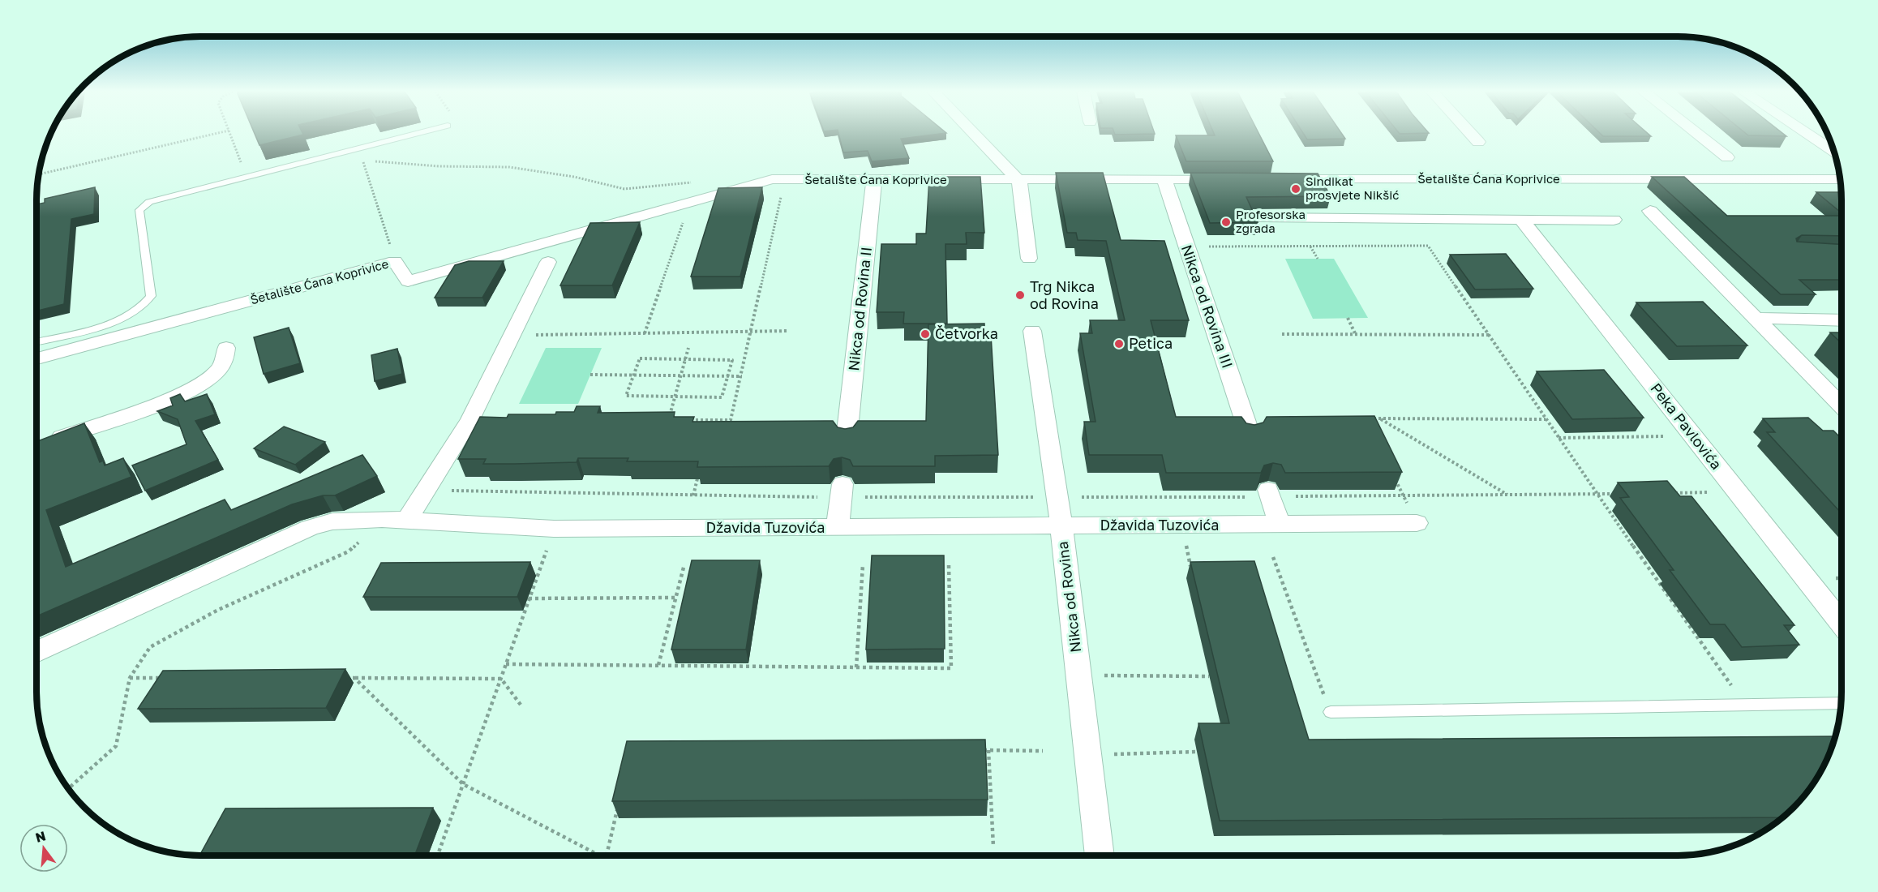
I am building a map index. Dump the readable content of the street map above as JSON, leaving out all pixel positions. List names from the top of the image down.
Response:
{
  "streets": {
    "street": [
      "Šetalište Ćana Koprivice",
      "Nikca od Rovina III",
      "Nikca od Rovina II",
      "Peka Pavlovića",
      "Džavida Tuzovića",
      "Nikca od Rovina"
    ]
  },
  "crossings": [
    ["Šetalište Ćana Koprivice", "Nikca od Rovina III"],
    ["Šetalište Ćana Koprivice", "Nikca od Rovina II"],
    ["Džavida Tuzovića", "Nikca od Rovina"]
  ],
  "places": [
    "Sindikat prosvjete Nikšić",
    "Profesorska zgrada",
    "Trg Nikca od Rovina",
    "Četvorka",
    "Petica"
  ],
  "north": "top"
}
